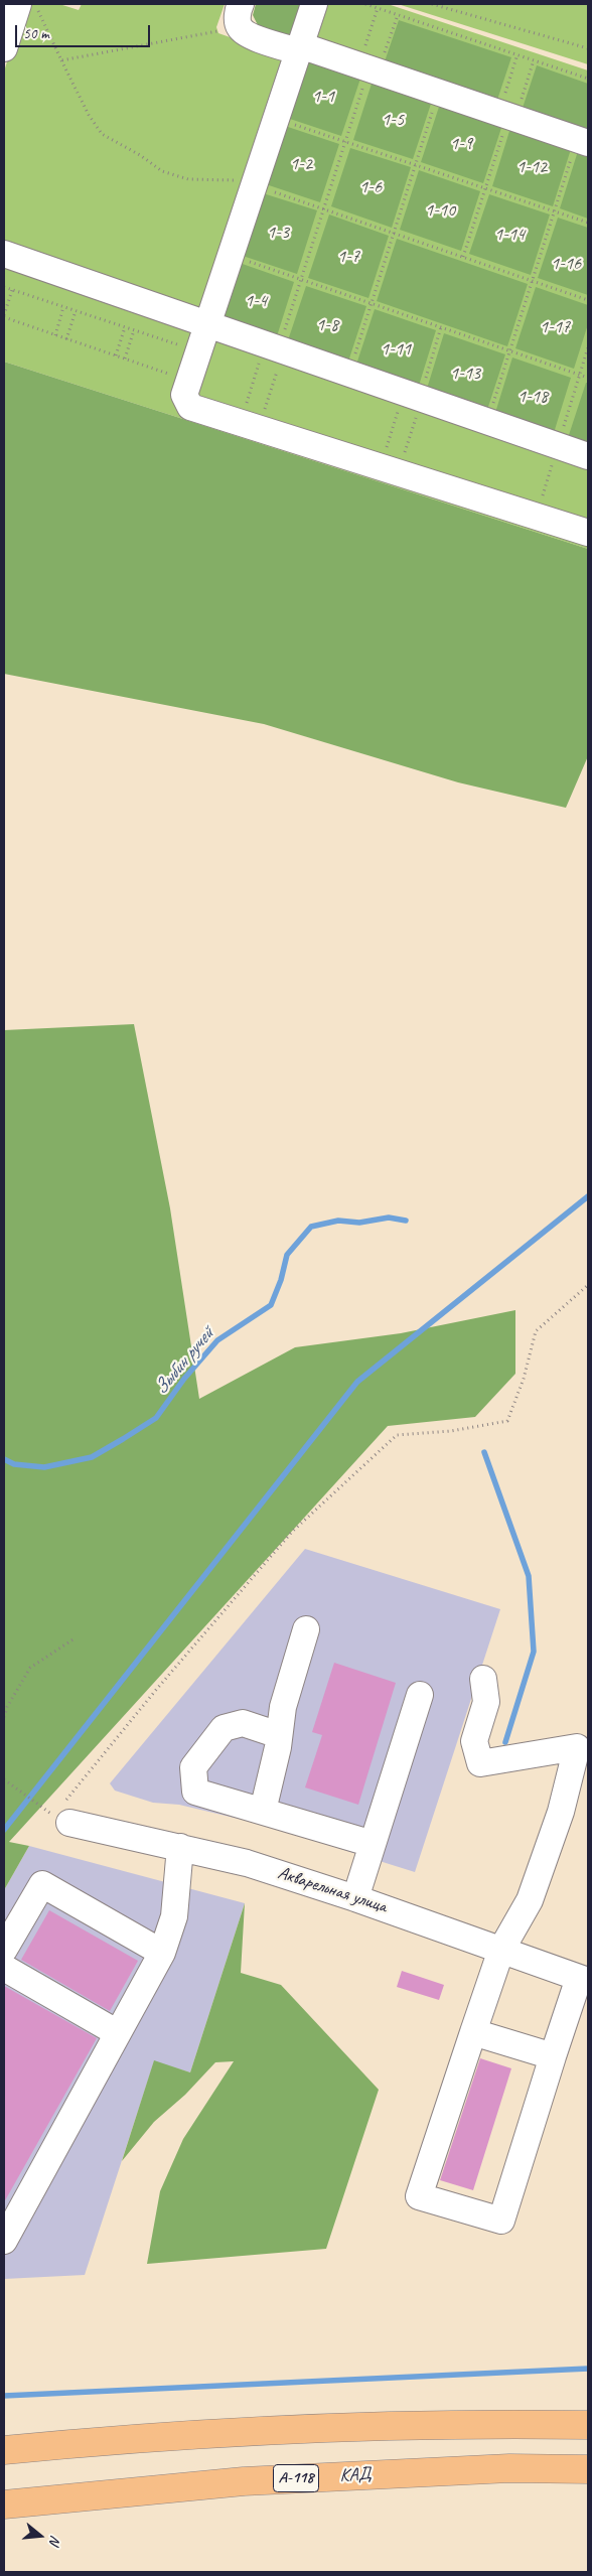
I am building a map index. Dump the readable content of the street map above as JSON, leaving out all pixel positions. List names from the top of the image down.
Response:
{
  "streets": {
    "highway": ["КАД", "А-118"],
    "street": ["Акварельная улица"]
  },
  "water": ["Зыбин ручей"],
  "parks": [
    "1-1",
    "1-5",
    "1-9",
    "1-2",
    "1-12",
    "1-6",
    "1-10",
    "1-3",
    "1-14",
    "1-7",
    "1-16",
    "1-4",
    "1-8",
    "1-17",
    "1-11",
    "1-13",
    "1-18"
  ],
  "scale_bar": "50 m",
  "north": "right"
}
